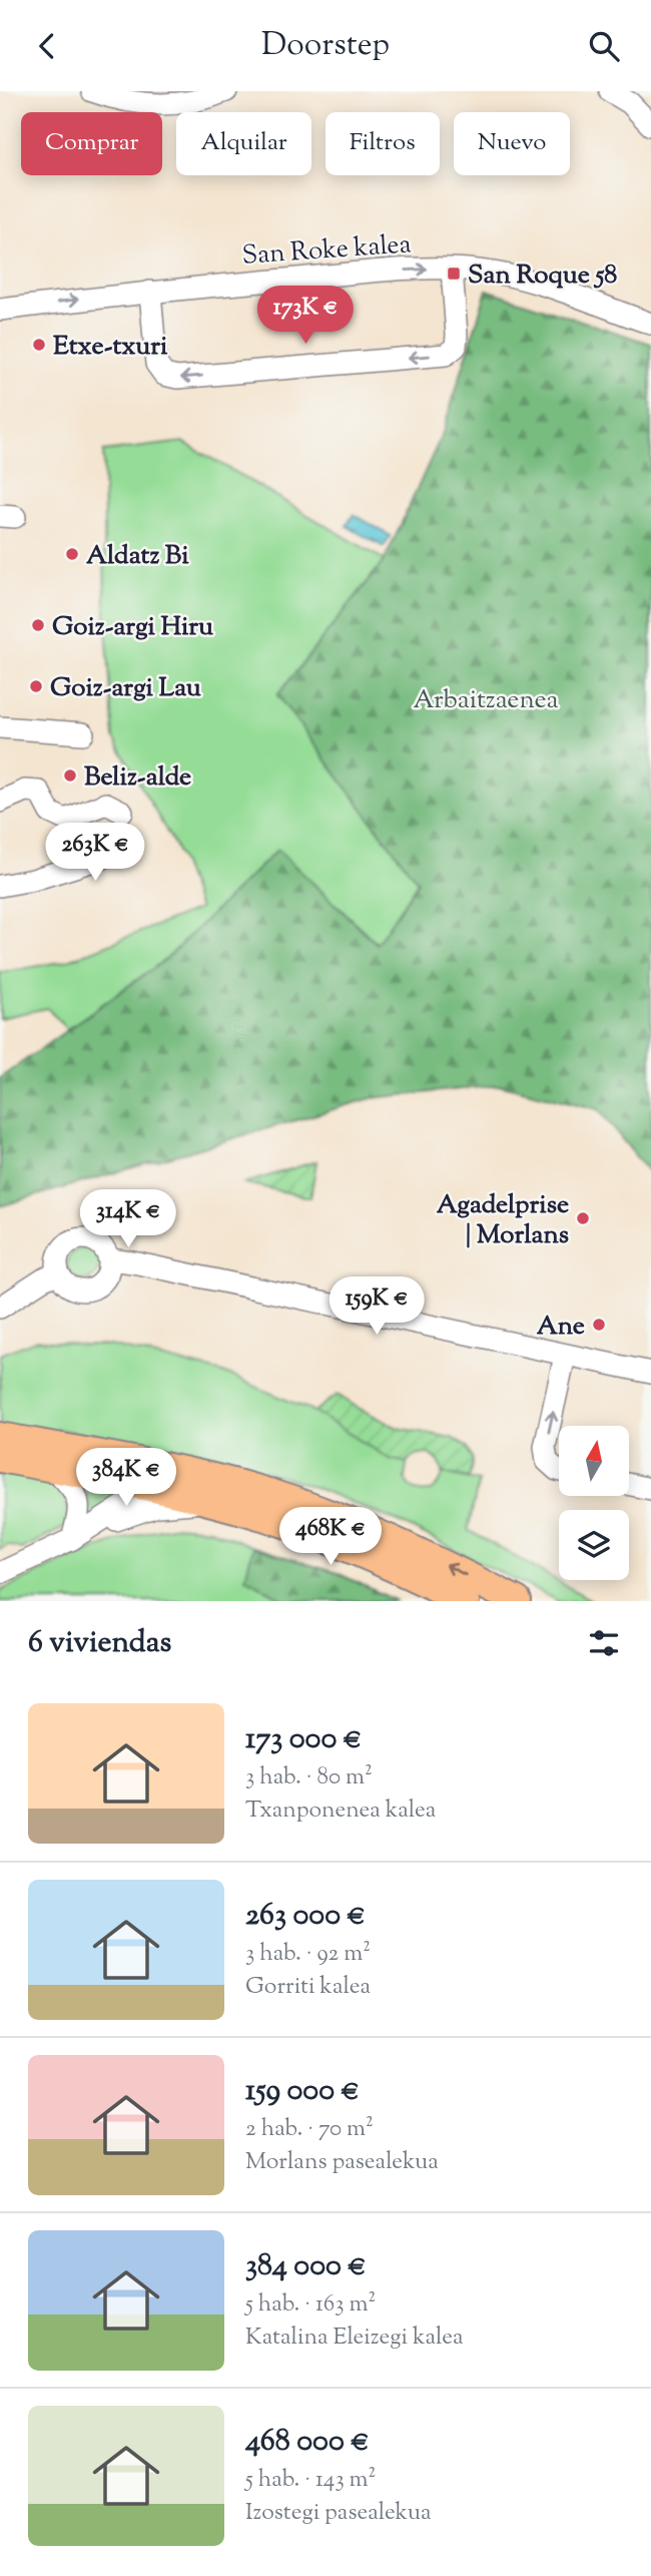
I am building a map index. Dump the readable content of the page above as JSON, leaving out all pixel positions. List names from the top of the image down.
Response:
{
  "streets": {
    "street": ["San Roke kalea"]
  },
  "one_way": ["San Roke kalea"],
  "parks": ["Arbaitzaenea"],
  "places": {
    "transit": ["San Roque 58"],
    "other": [
      "Etxe-txuri",
      "Aldatz Bi",
      "Goiz-argi Hiru",
      "Goiz-argi Lau",
      "Beliz-alde",
      "Agadelprise | Morlans",
      "Ane"
    ]
  },
  "north": "top",
  "page": {
    "header": "Doorstep",
    "chip": [
      "Comprar",
      "Alquilar",
      "Filtros",
      "Nuevo"
    ],
    "price": [
      "173K €",
      "263K €",
      "314K €",
      "159K €",
      "384K €",
      "468K €"
    ],
    "heading": "6 viviendas",
    "list": [
      {
        "name": "173 000 €",
        "note": "3 hab. · 80 m² · Txanponenea kalea"
      },
      {
        "name": "263 000 €",
        "note": "3 hab. · 92 m² · Gorriti kalea"
      },
      {
        "name": "159 000 €",
        "note": "2 hab. · 70 m² · Morlans pasealekua"
      },
      {
        "name": "384 000 €",
        "note": "5 hab. · 163 m² · Katalina Eleizegi kalea"
      },
      {
        "name": "468 000 €",
        "note": "5 hab. · 143 m² · Izostegi pasealekua"
      }
    ]
  }
}
